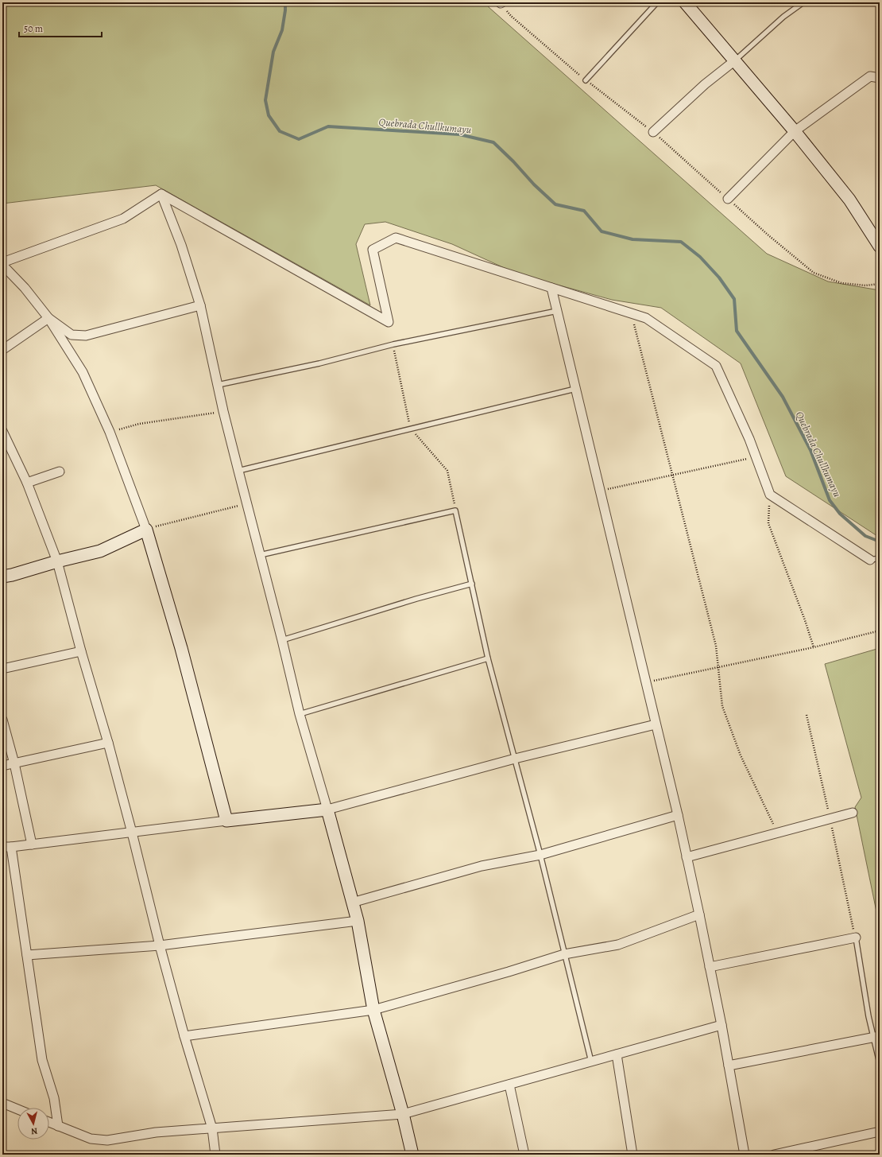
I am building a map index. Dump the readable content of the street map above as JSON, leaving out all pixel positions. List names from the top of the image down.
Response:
{
  "water": ["Quebrada Chullkumayu"],
  "scale_bar": "50 m",
  "north": "bottom"
}
